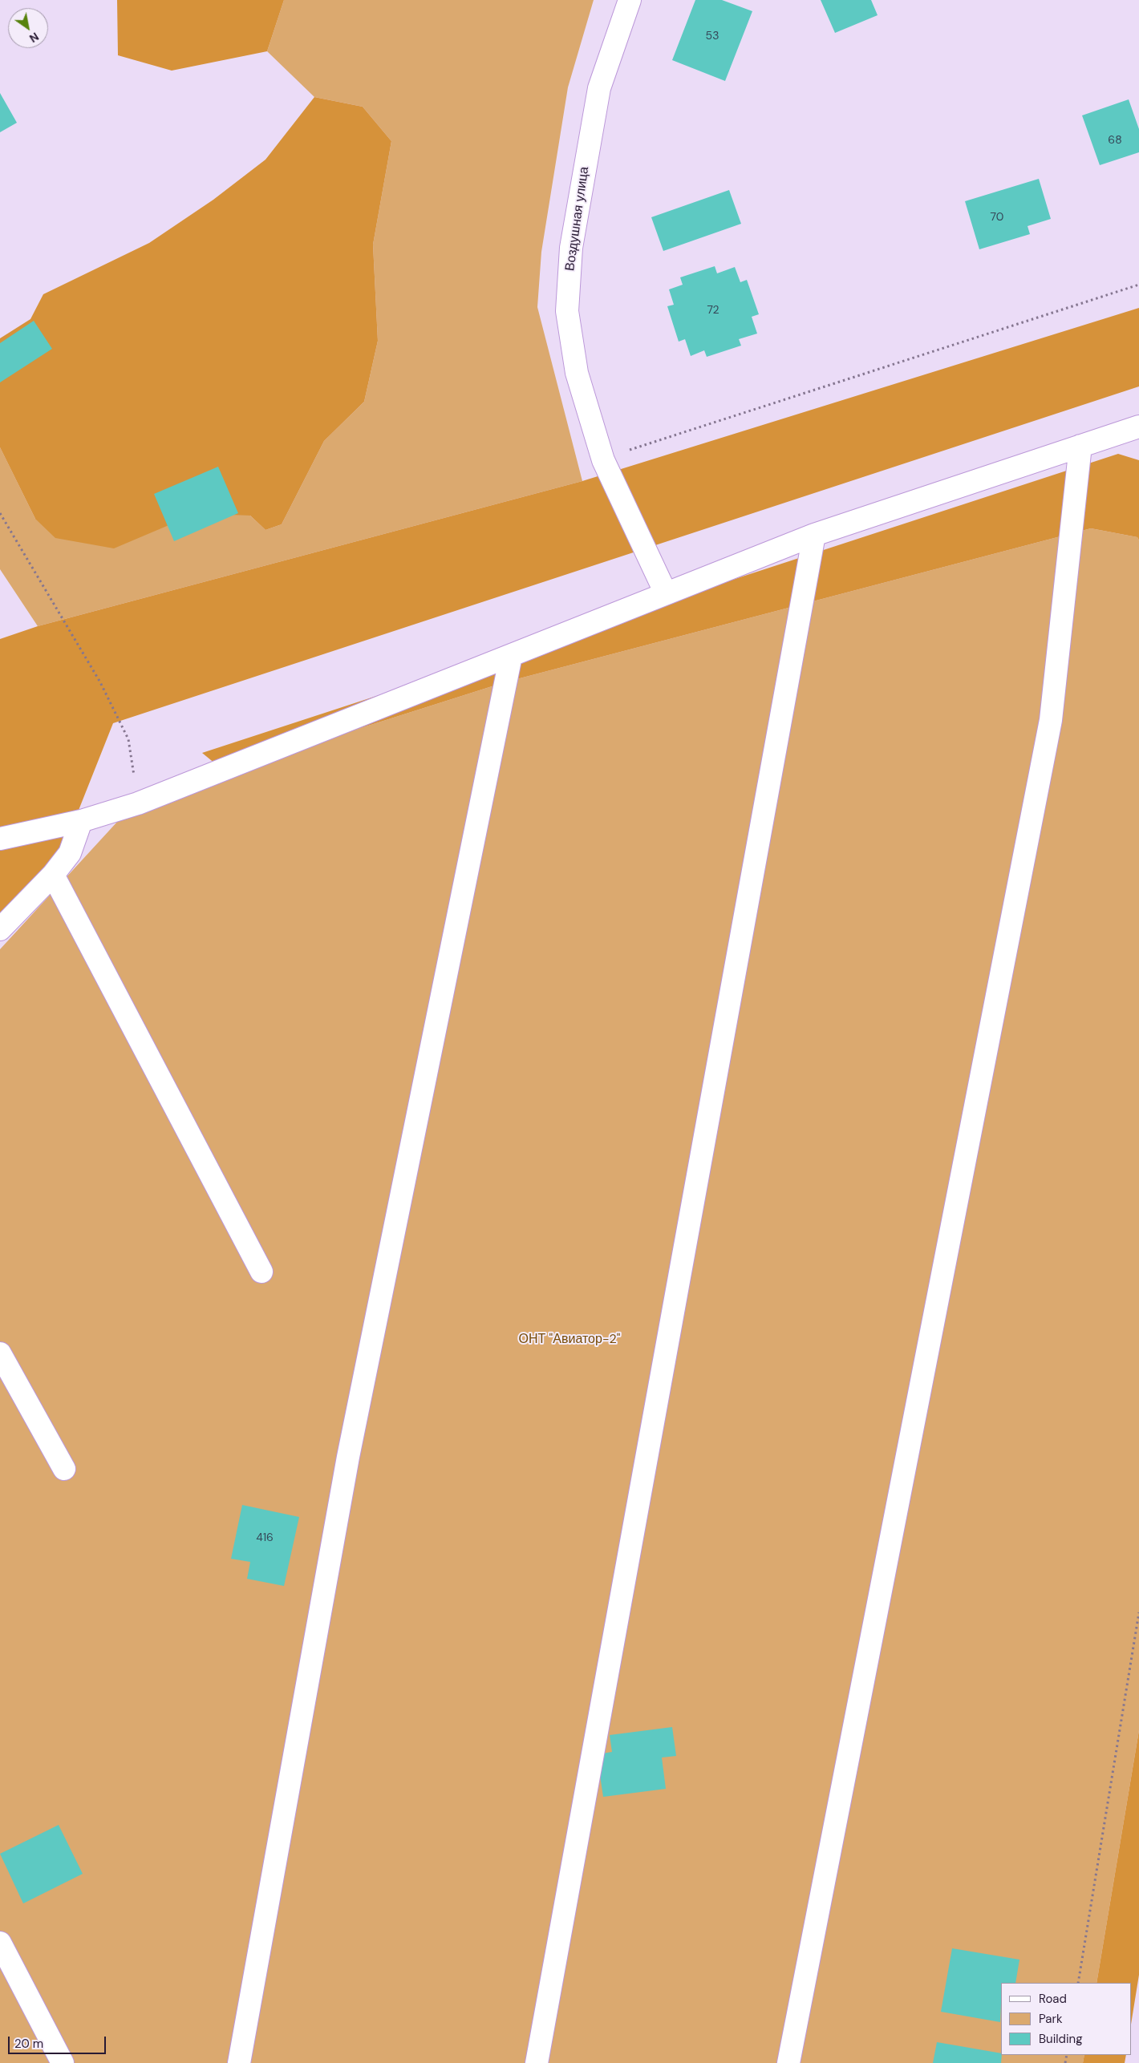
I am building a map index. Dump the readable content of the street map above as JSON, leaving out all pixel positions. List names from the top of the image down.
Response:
{
  "streets": {
    "street": ["Воздушная улица"]
  },
  "parks": ["ОНТ \"Авиатор-2\""],
  "house_numbers": [
    "53",
    "68",
    "70",
    "72",
    "416"
  ],
  "legend": ["Road", "Park", "Building"],
  "scale_bar": "20 m",
  "north": "bottom right"
}
